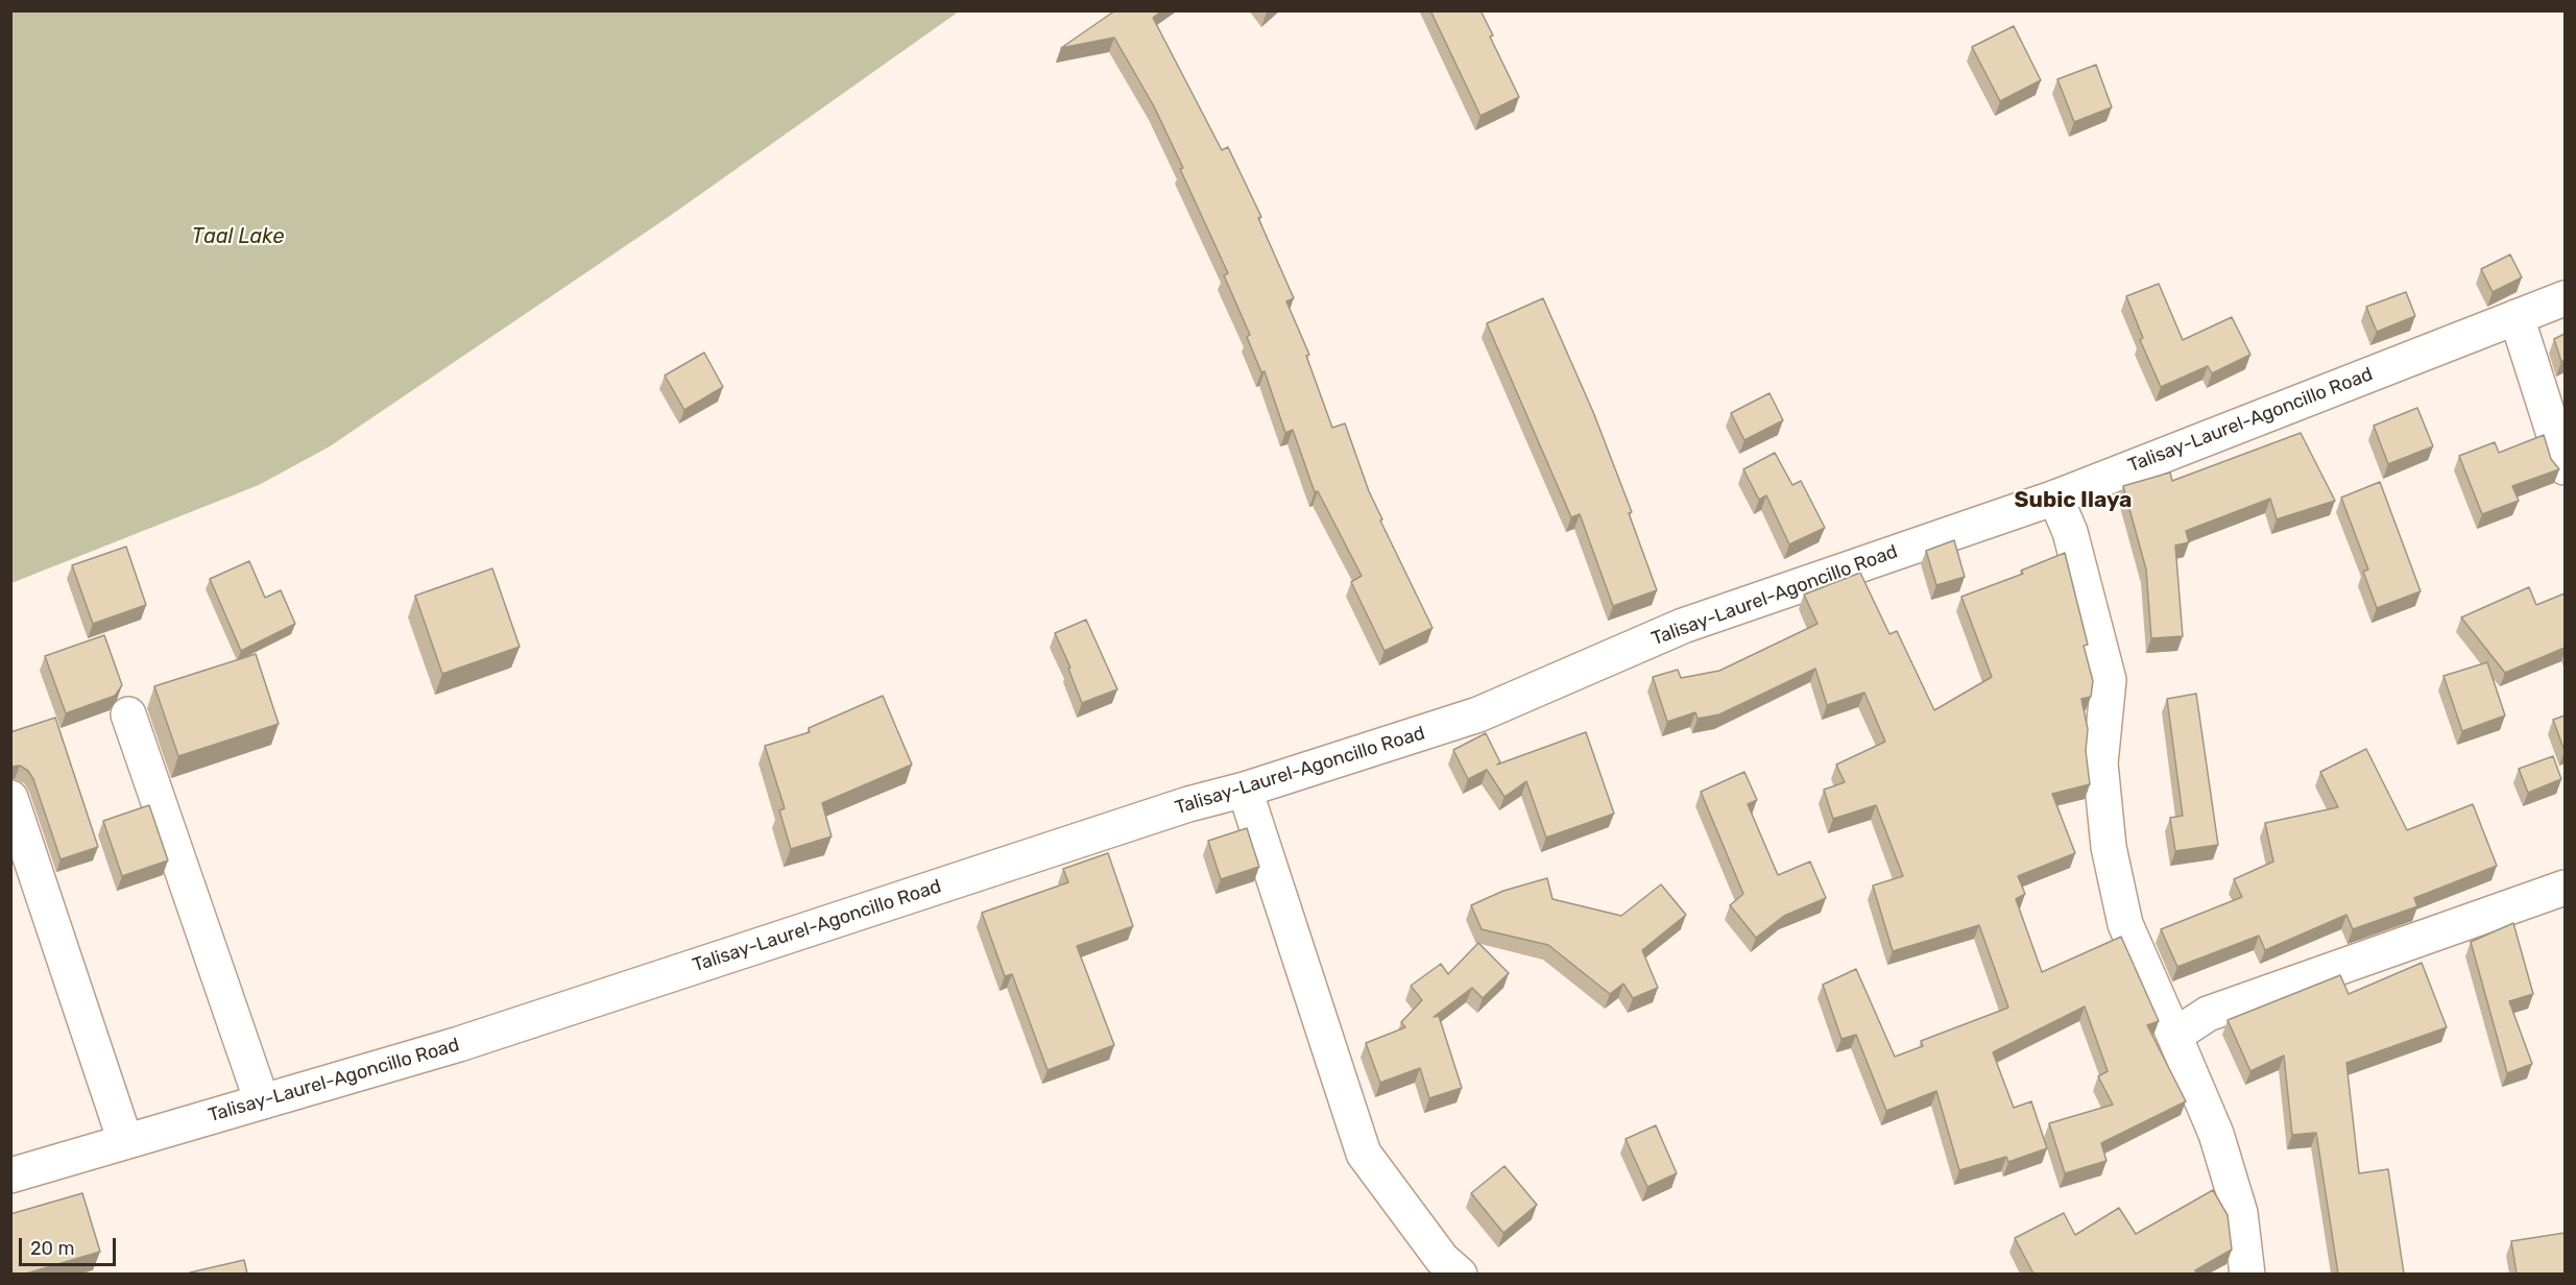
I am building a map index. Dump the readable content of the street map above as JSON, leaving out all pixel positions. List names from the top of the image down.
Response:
{
  "streets": {
    "street": ["Talisay-Laurel-Agoncillo Road"]
  },
  "districts": ["Subic Ilaya"],
  "water": ["Taal Lake"],
  "scale_bar": "20 m"
}
